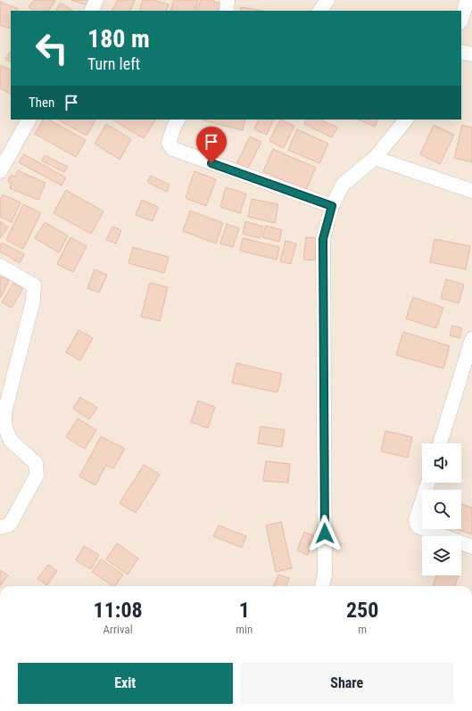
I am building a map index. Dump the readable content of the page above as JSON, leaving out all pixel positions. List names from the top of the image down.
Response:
{
  "page": {
    "turn": ["180 m", "Turn left"],
    "then": "Then",
    "eta": [
      "11:08",
      "Arrival",
      "1",
      "min",
      "250",
      "m"
    ],
    "buttons": ["Exit", "Share"]
  }
}
